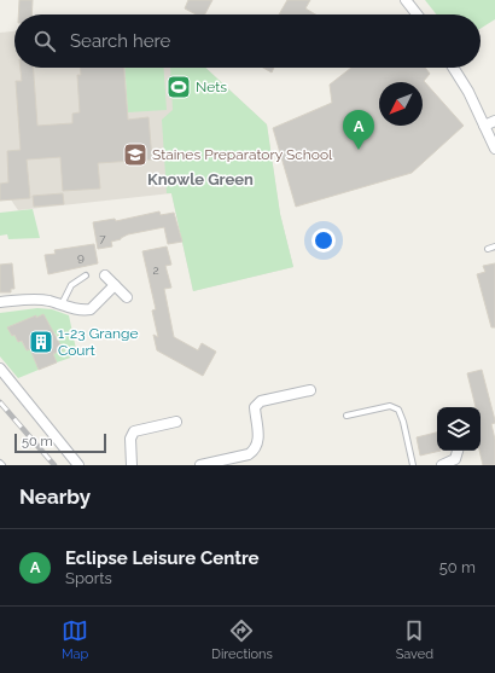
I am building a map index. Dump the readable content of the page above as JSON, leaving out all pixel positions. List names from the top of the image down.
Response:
{
  "districts": ["Knowle Green"],
  "places": {
    "sports": ["Nets"],
    "school or university": ["Staines Preparatory School"],
    "building": ["1-23 Grange Court"]
  },
  "house_numbers": ["7", "9", "2"],
  "scale_bar": "50 m",
  "north": "bottom left",
  "page": {
    "search": "Search here",
    "pins": "A",
    "scale": "50 m",
    "heading": "Nearby",
    "list": [
      {
        "mark": "A",
        "name": "Eclipse Leisure Centre",
        "note": "Sports",
        "value": "50 m"
      }
    ],
    "nav": ["Map", "Directions", "Saved"]
  }
}
